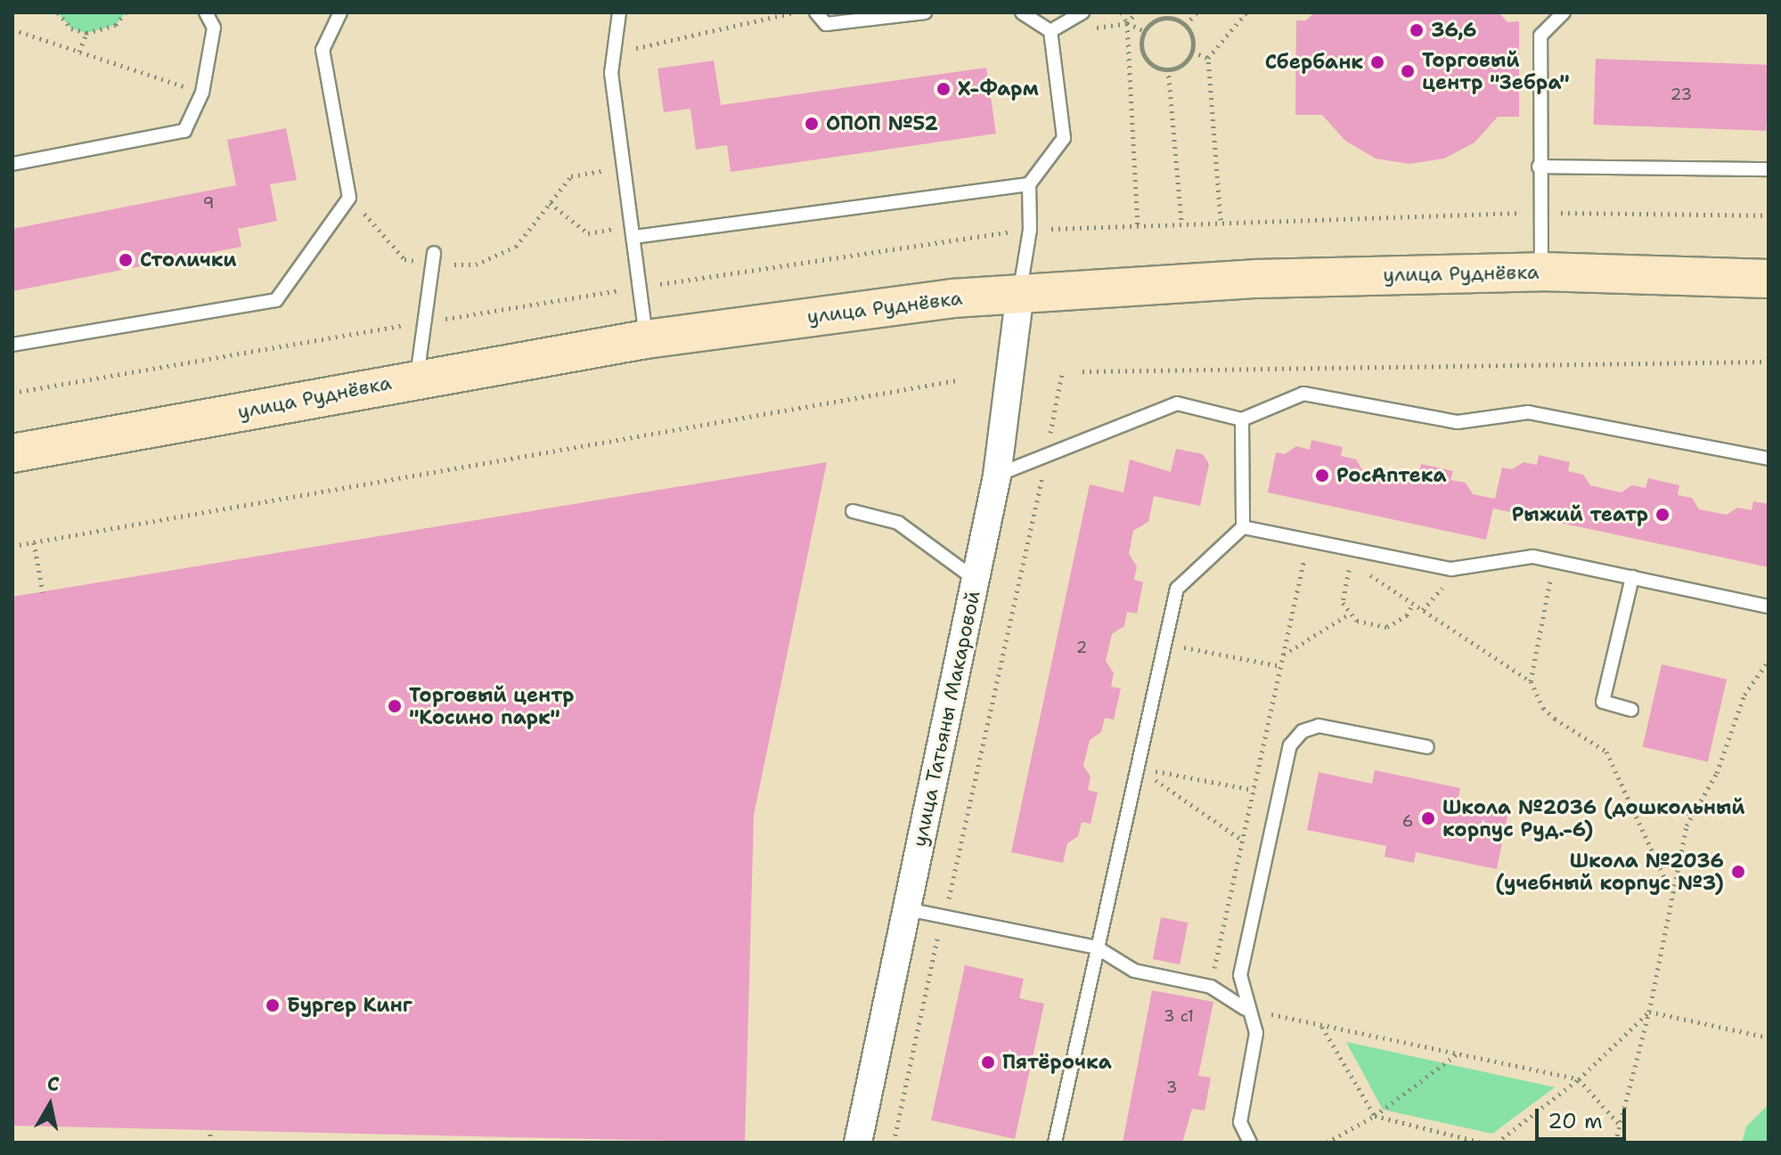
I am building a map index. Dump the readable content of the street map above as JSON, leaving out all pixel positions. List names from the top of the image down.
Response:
{
  "streets": {
    "street": ["улица Руднёвка", "улица Татьяны Макаровой"]
  },
  "crossings": [
    ["улица Руднёвка", "улица Татьяны Макаровой"]
  ],
  "places": [
    "36,6",
    "Сбербанк",
    "Торговый центр \"Зебра\"",
    "X-Фарм",
    "ОПОП №52",
    "Столички",
    "РосАптека",
    "Рыжий театр",
    "Торговый центр \"Косино парк\"",
    "Школа №2036 (дошкольный корпус Руд.-6)",
    "Школа №2036 (учебный корпус №3)",
    "Бургер Кинг",
    "Пятёрочка"
  ],
  "house_numbers": [
    "23",
    "9",
    "2",
    "6",
    "3 c1",
    "3"
  ],
  "scale_bar": "20 m",
  "north": "top"
}
